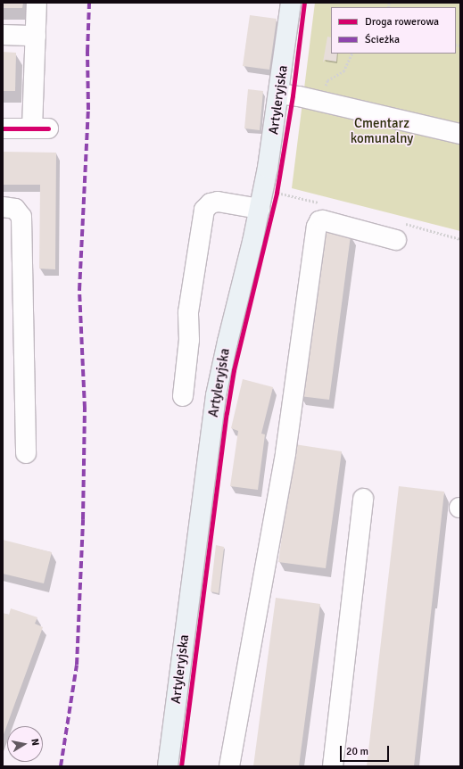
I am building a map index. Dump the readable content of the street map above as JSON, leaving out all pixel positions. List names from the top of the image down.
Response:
{
  "streets": {
    "main road": ["Artyleryjska"]
  },
  "parks": ["Cmentarz komunalny"],
  "legend": ["Droga rowerowa", "Ścieżka"],
  "scale_bar": "20 m",
  "north": "right"
}
